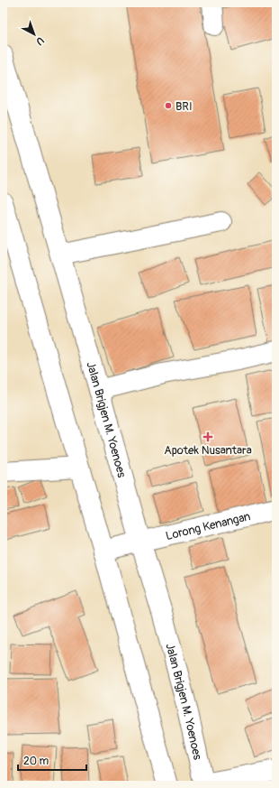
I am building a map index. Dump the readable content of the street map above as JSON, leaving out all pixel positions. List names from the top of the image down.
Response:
{
  "streets": {
    "main road": ["Jalan Brigjen M. Yoenoes", "Lorong Kenangan"]
  },
  "crossings": [
    ["Jalan Brigjen M. Yoenoes", "Lorong Kenangan"]
  ],
  "places": {
    "other": ["BRI"],
    "health": ["Apotek Nusantara"]
  },
  "scale_bar": "20 m",
  "north": "bottom right"
}
